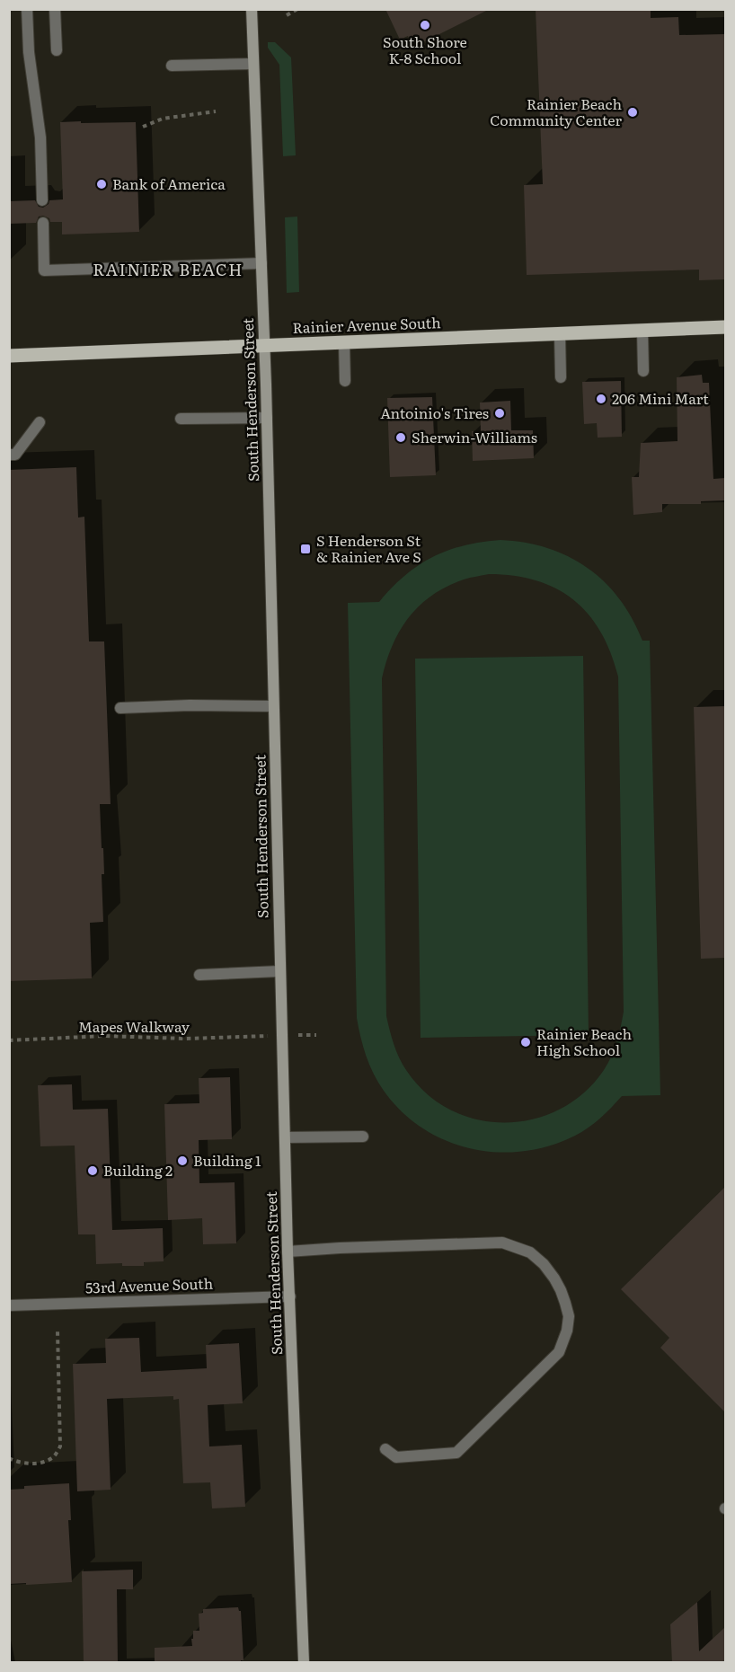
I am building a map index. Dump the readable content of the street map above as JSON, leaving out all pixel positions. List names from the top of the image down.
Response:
{
  "streets": {
    "main road": ["Rainier Avenue South"],
    "street": ["South Henderson Street", "53rd Avenue South"],
    "path": ["Mapes Walkway"]
  },
  "crossings": [
    ["Rainier Avenue South", "South Henderson Street"],
    ["South Henderson Street", "53rd Avenue South"]
  ],
  "districts": ["RAINIER BEACH"],
  "places": {
    "other": [
      "South Shore K-8 School",
      "Rainier Beach Community Center",
      "Bank of America",
      "206 Mini Mart",
      "Antoinio's Tires",
      "Sherwin-Williams",
      "Rainier Beach High School",
      "Building 1",
      "Building 2"
    ],
    "transit": ["S Henderson St & Rainier Ave S"]
  }
}
